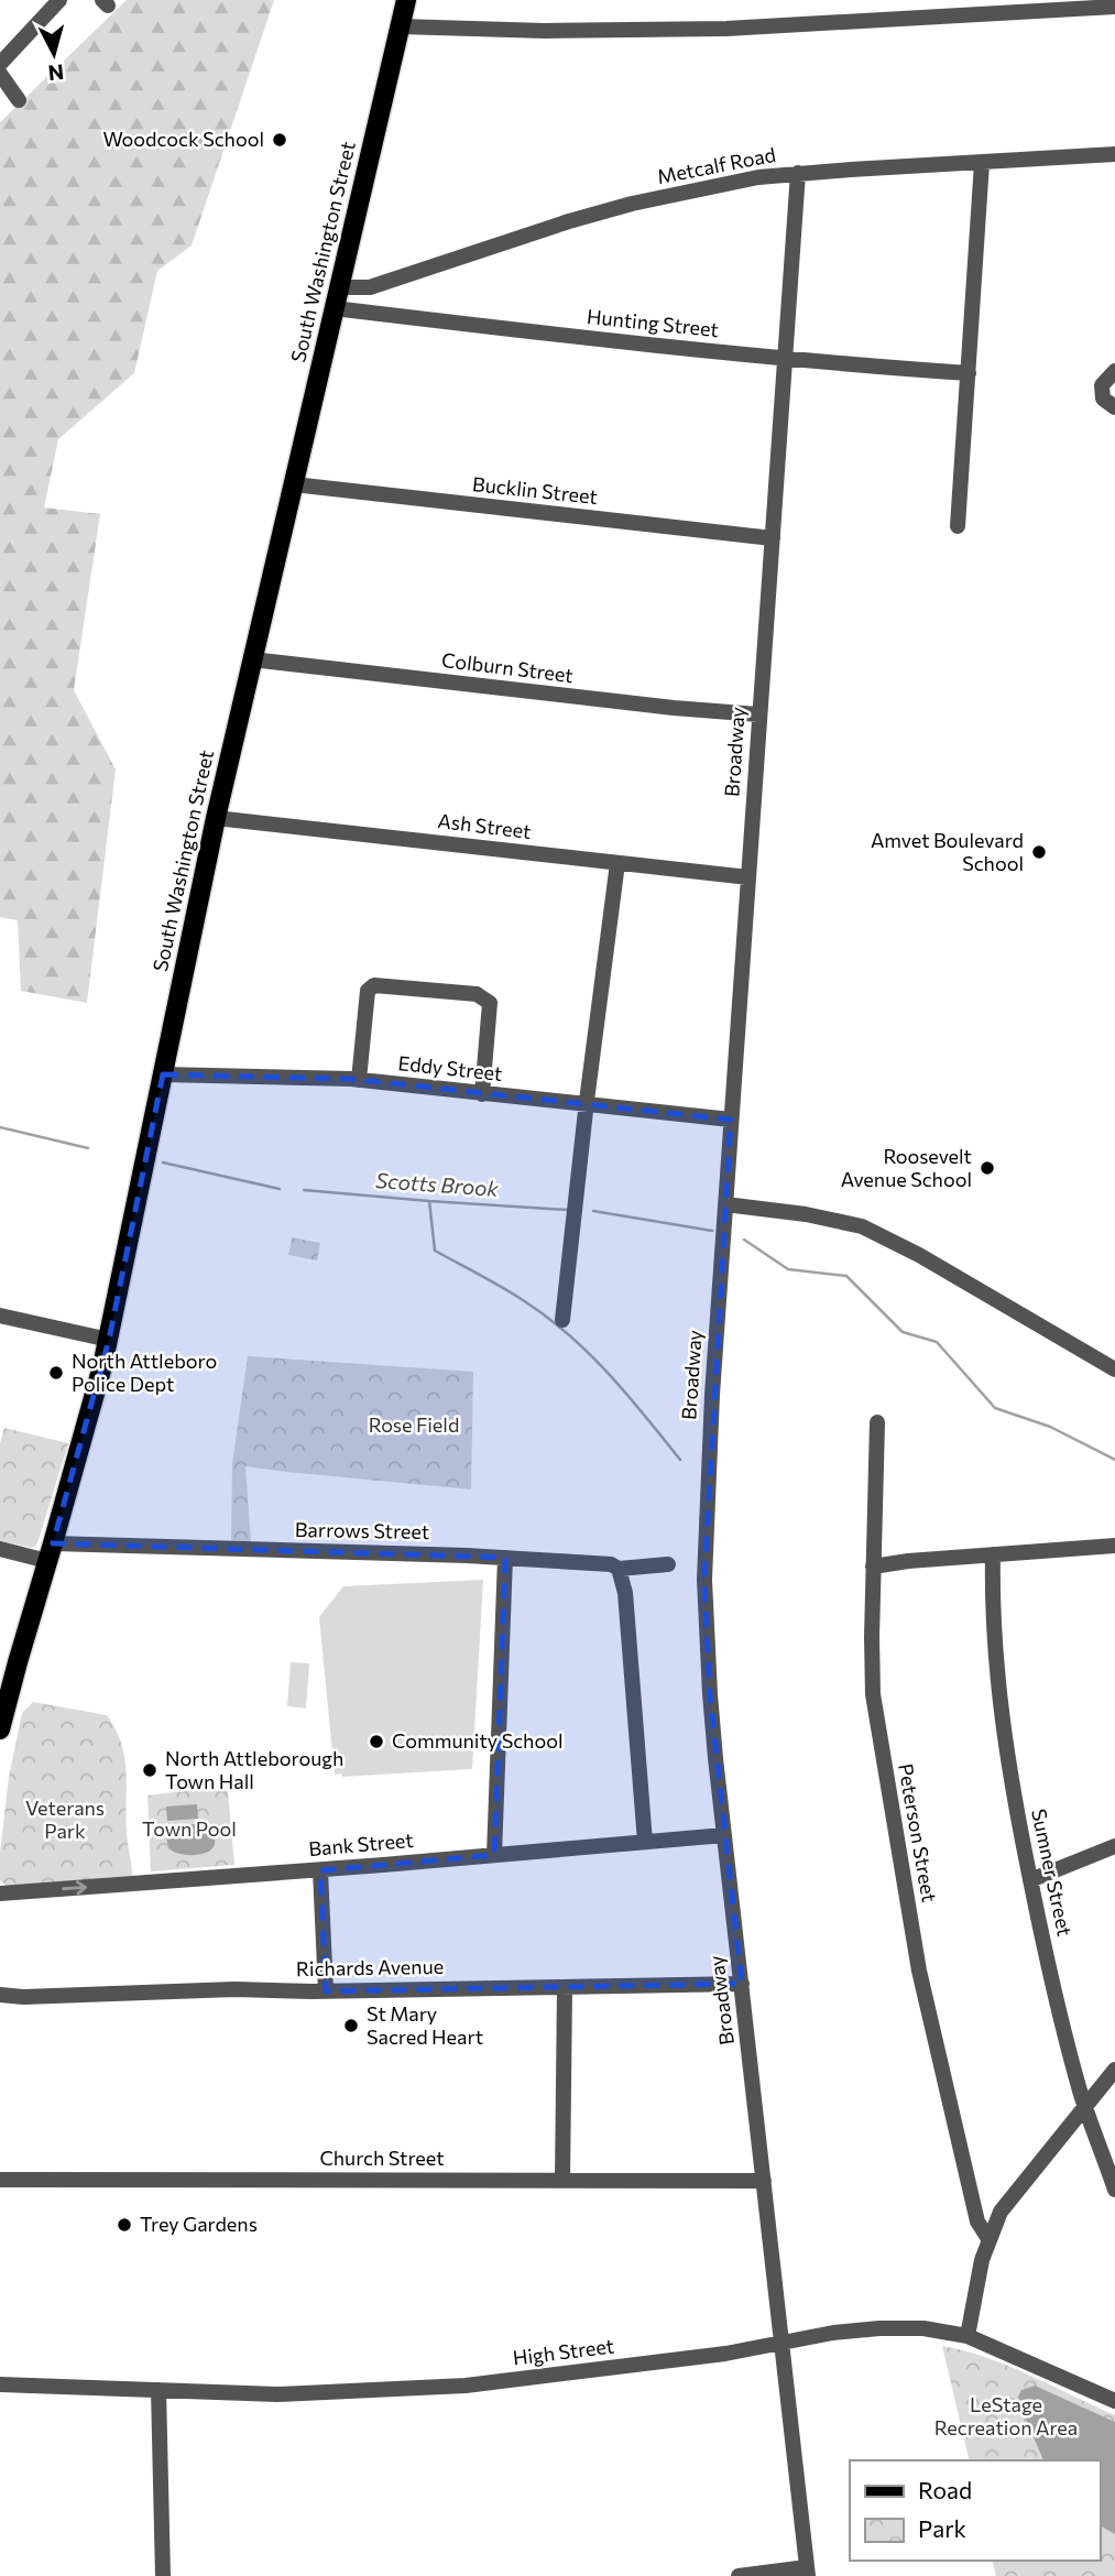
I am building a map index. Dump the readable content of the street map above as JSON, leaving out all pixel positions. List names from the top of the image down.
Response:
{
  "streets": {
    "main road": ["South Washington Street"],
    "street": [
      "Metcalf Road",
      "Hunting Street",
      "Bucklin Street",
      "Colburn Street",
      "Broadway",
      "Ash Street",
      "Eddy Street",
      "Barrows Street",
      "Peterson Street",
      "Bank Street",
      "Sumner Street",
      "Richards Avenue",
      "Church Street",
      "High Street"
    ]
  },
  "crossings": [
    ["Metcalf Road", "South Washington Street"],
    ["Metcalf Road", "Broadway"],
    ["South Washington Street", "Hunting Street"],
    ["South Washington Street", "Bucklin Street"],
    ["South Washington Street", "Colburn Street"],
    ["South Washington Street", "Ash Street"],
    ["South Washington Street", "Eddy Street"],
    ["South Washington Street", "Barrows Street"],
    ["Hunting Street", "Broadway"],
    ["Bucklin Street", "Broadway"],
    ["Colburn Street", "Broadway"],
    ["Broadway", "Ash Street"],
    ["Broadway", "Eddy Street"],
    ["Broadway", "Bank Street"],
    ["Broadway", "Richards Avenue"],
    ["Broadway", "Church Street"],
    ["Broadway", "High Street"]
  ],
  "one_way": ["Bank Street"],
  "water": ["Scotts Brook"],
  "parks": [
    "Rose Field",
    "Veterans Park",
    "Town Pool",
    "LeStage Recreation Area"
  ],
  "places": [
    "Woodcock School",
    "Amvet Boulevard School",
    "Roosevelt Avenue School",
    "North Attleboro Police Dept",
    "Community School",
    "North Attleborough Town Hall",
    "St Mary Sacred Heart",
    "Trey Gardens"
  ],
  "legend": ["Road", "Park"],
  "north": "bottom"
}
